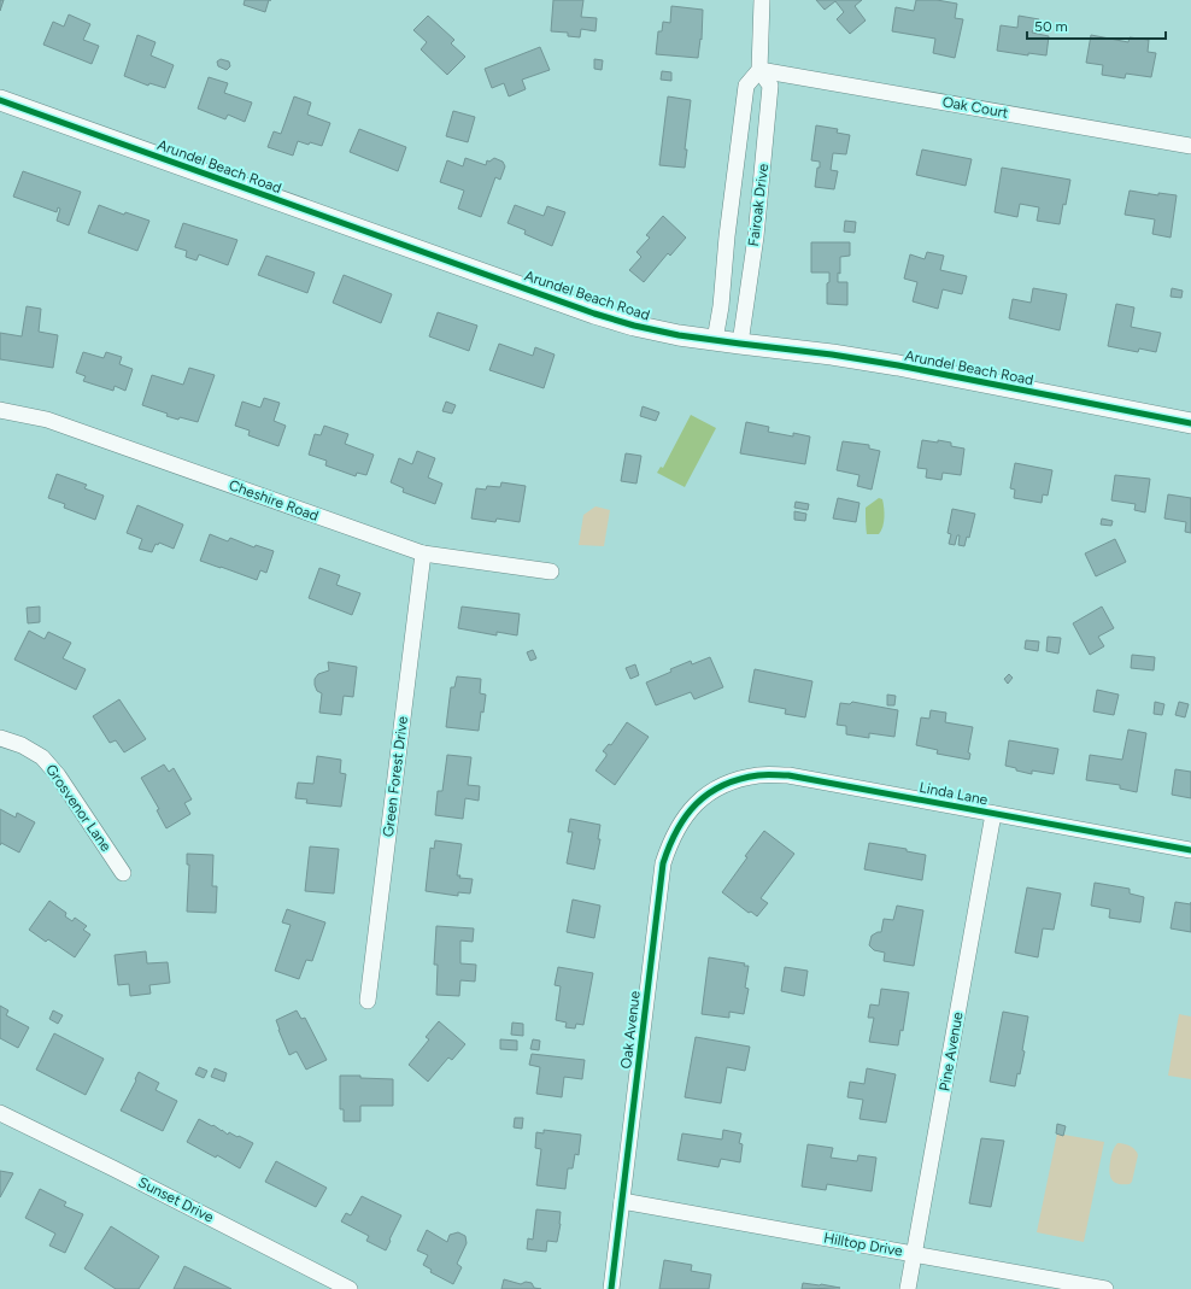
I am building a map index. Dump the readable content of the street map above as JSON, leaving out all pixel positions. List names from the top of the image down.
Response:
{
  "streets": {
    "street": [
      "Oak Court",
      "Arundel Beach Road",
      "Fairoak Drive",
      "Cheshire Road",
      "Green Forest Drive",
      "Linda Lane",
      "Grosvenor Lane",
      "Oak Avenue",
      "Pine Avenue",
      "Sunset Drive",
      "Hilltop Drive"
    ]
  },
  "crossings": [
    ["Oak Court", "Fairoak Drive"],
    ["Arundel Beach Road", "Fairoak Drive"],
    ["Cheshire Road", "Green Forest Drive"],
    ["Linda Lane", "Oak Avenue"],
    ["Linda Lane", "Pine Avenue"],
    ["Oak Avenue", "Hilltop Drive"],
    ["Pine Avenue", "Hilltop Drive"]
  ],
  "scale_bar": "50 m"
}
